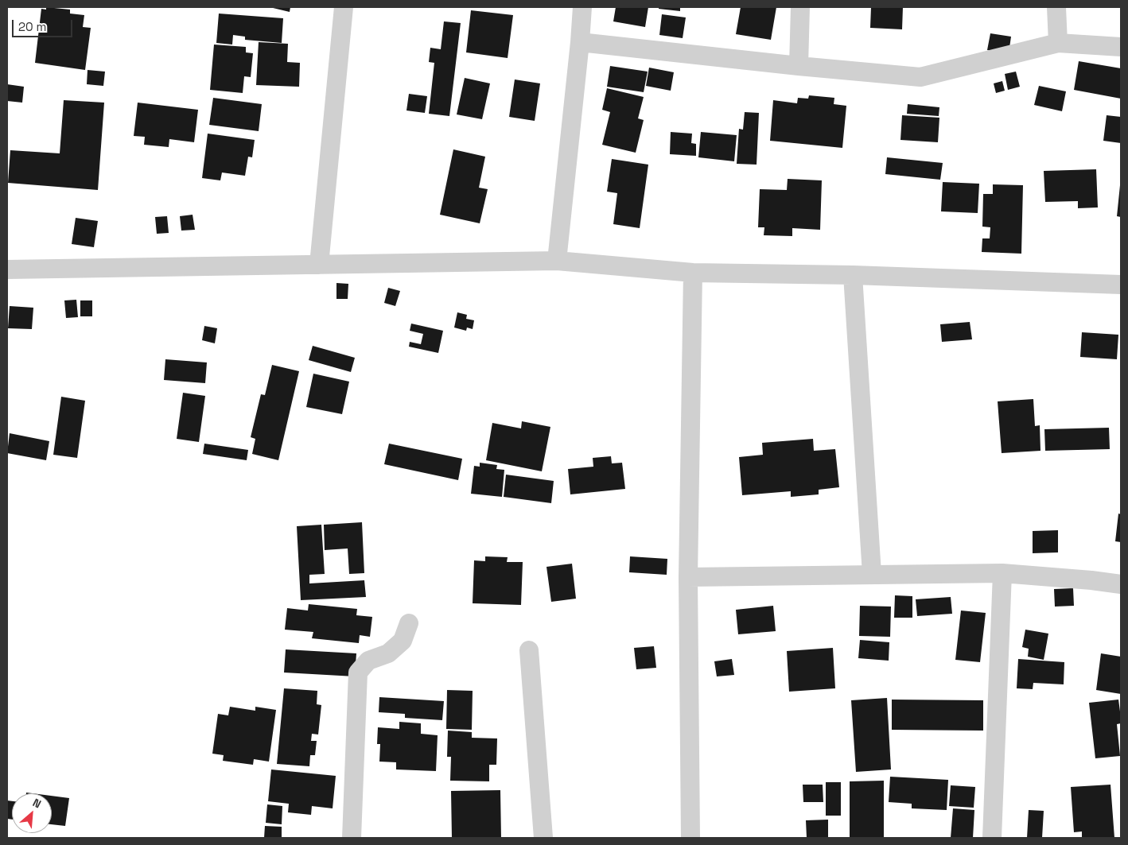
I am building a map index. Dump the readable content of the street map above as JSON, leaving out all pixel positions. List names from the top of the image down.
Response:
{
  "scale_bar": "20 m",
  "north": "top right"
}
